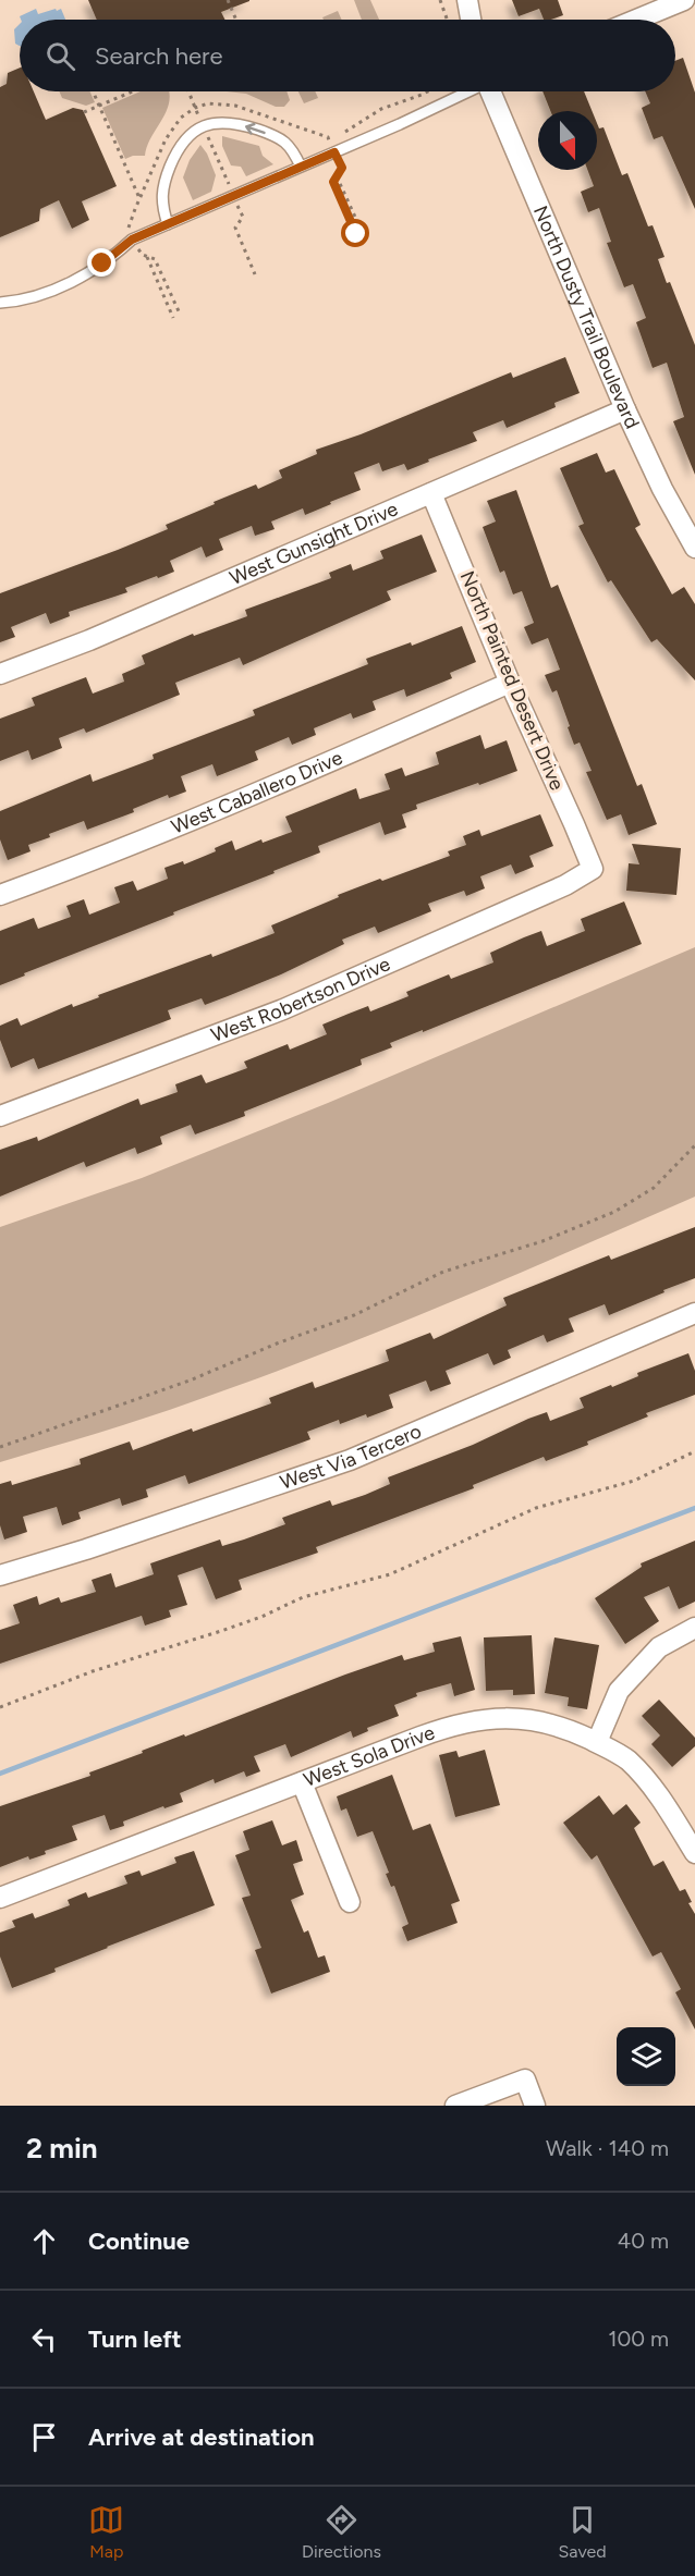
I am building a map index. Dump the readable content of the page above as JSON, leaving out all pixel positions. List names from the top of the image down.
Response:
{
  "streets": {
    "street": [
      "North Dusty Trail Boulevard",
      "West Gunsight Drive",
      "North Painted Desert Drive",
      "West Caballero Drive",
      "West Robertson Drive",
      "West Via Tercero",
      "West Sola Drive"
    ]
  },
  "crossings": [
    ["North Dusty Trail Boulevard", "West Gunsight Drive"],
    ["West Gunsight Drive", "North Painted Desert Drive"],
    ["North Painted Desert Drive", "West Caballero Drive"],
    ["North Painted Desert Drive", "West Robertson Drive"]
  ],
  "north": "bottom",
  "page": {
    "search": "Search here",
    "heading": ["2 min", "Walk · 140 m"],
    "list": [
      ["Continue", "40 m"],
      ["Turn left", "100 m"],
      "Arrive at destination"
    ],
    "nav": ["Map", "Directions", "Saved"]
  }
}
